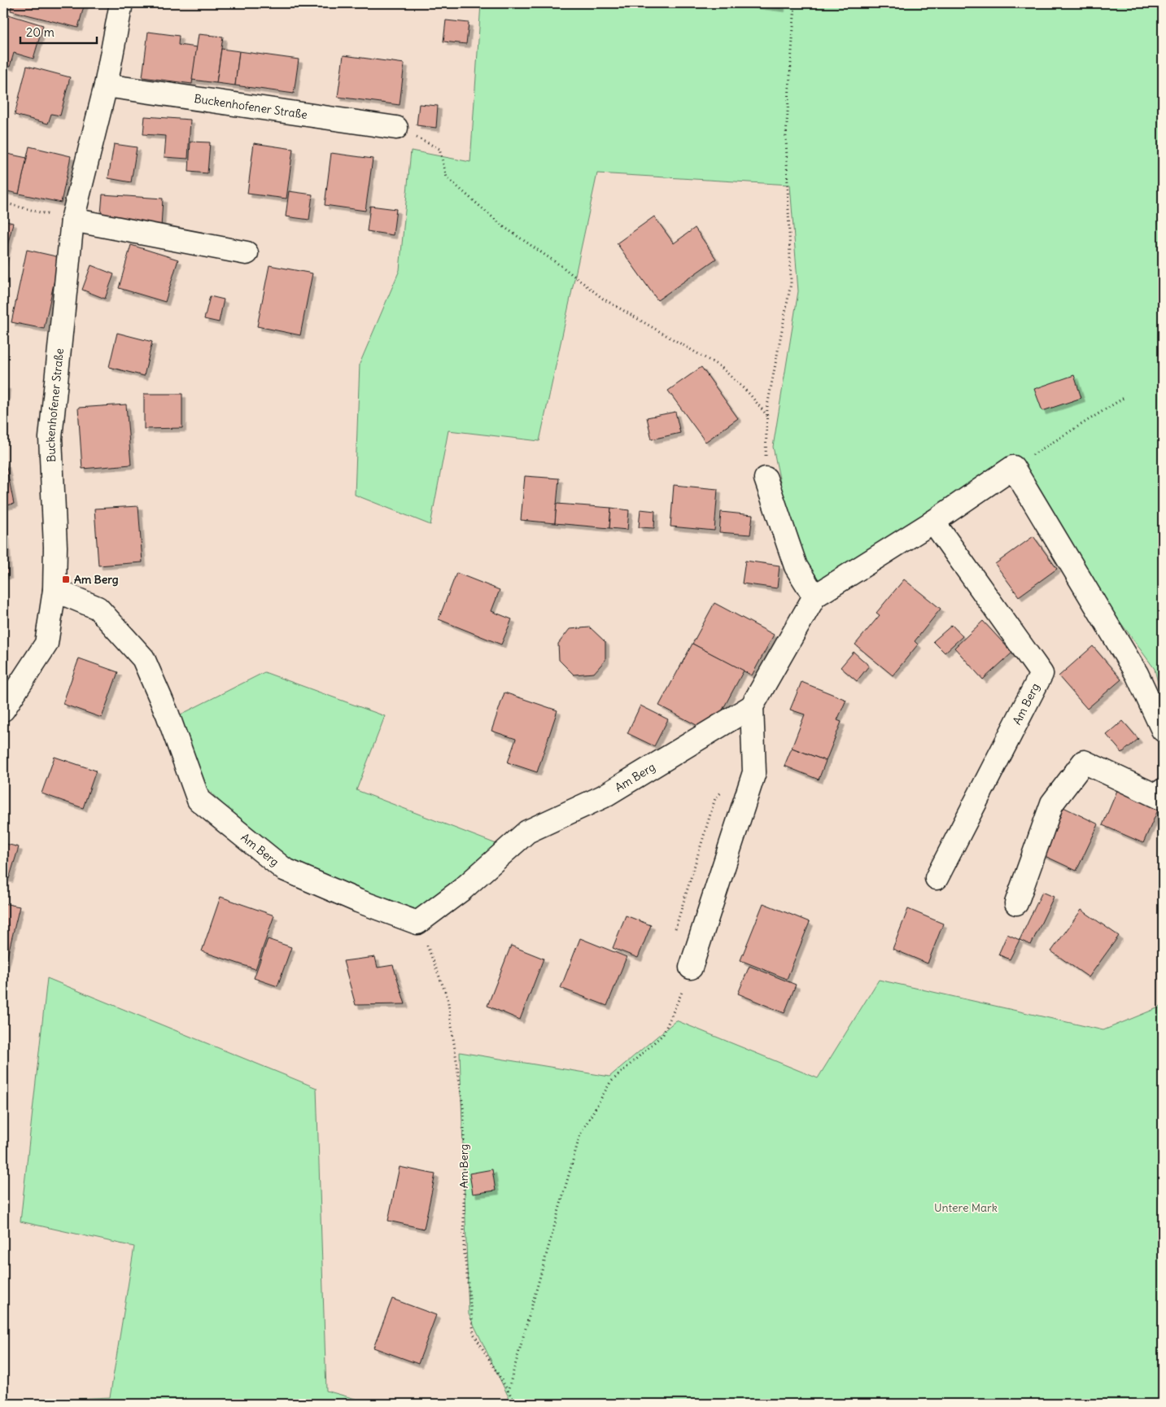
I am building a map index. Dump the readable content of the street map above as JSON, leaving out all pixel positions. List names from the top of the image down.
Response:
{
  "streets": {
    "street": ["Buckenhofener Straße", "Am Berg"]
  },
  "crossings": [
    ["Buckenhofener Straße", "Am Berg"]
  ],
  "parks": ["Untere Mark"],
  "places": {
    "transit": ["Am Berg"]
  },
  "scale_bar": "20 m"
}
